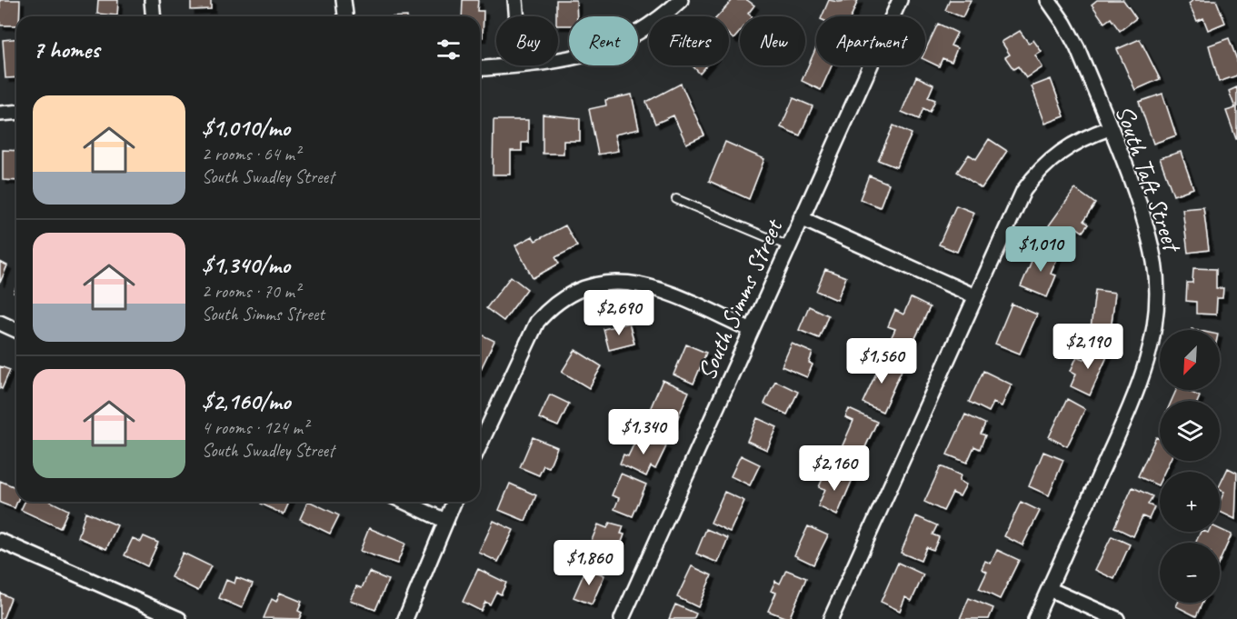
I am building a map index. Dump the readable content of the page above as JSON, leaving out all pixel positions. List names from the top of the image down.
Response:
{
  "streets": {
    "street": ["South Taft Street", "South Simms Street"]
  },
  "north": "bottom left",
  "page": {
    "chip": [
      "Buy",
      "Rent",
      "Filters",
      "New",
      "Apartment"
    ],
    "heading": "7 homes",
    "list": [
      {
        "name": "$1,010/mo",
        "note": "2 rooms · 64 m² · South Swadley Street"
      },
      {
        "name": "$1,340/mo",
        "note": "2 rooms · 70 m² · South Simms Street"
      },
      {
        "name": "$2,160/mo",
        "note": "4 rooms · 124 m² · South Swadley Street"
      }
    ],
    "price": [
      "$1,010",
      "$2,690",
      "$2,190",
      "$1,560",
      "$1,340",
      "$2,160",
      "$1,860"
    ],
    "map_buttons": ["+", "−"]
  }
}
